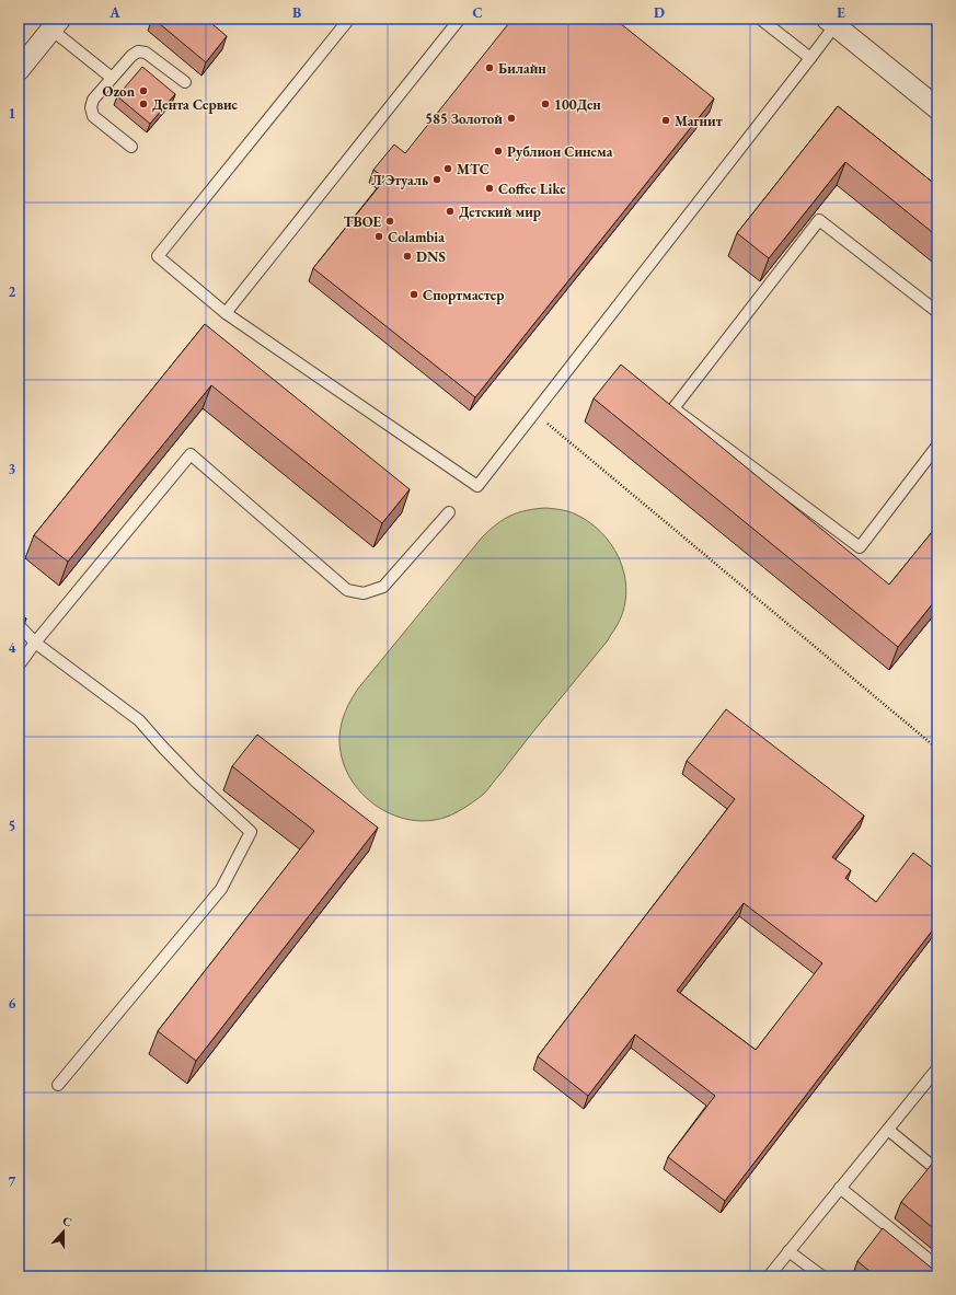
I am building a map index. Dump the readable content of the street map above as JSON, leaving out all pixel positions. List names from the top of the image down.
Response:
{
  "places": [
    "Билайн",
    "Ozon",
    "Дента Сервис",
    "100Ден",
    "585 Золотой",
    "Магнит",
    "Рублион Синема",
    "МТС",
    "Л'Этуаль",
    "Coffee Like",
    "Детский мир",
    "ТВОЕ",
    "Colambia",
    "DNS",
    "Спортмастер"
  ],
  "north": "top",
  "grid": {
    "columns": [
      "A",
      "B",
      "C",
      "D",
      "E"
    ],
    "rows": [
      "1",
      "2",
      "3",
      "4",
      "5",
      "6",
      "7"
    ]
  }
}
